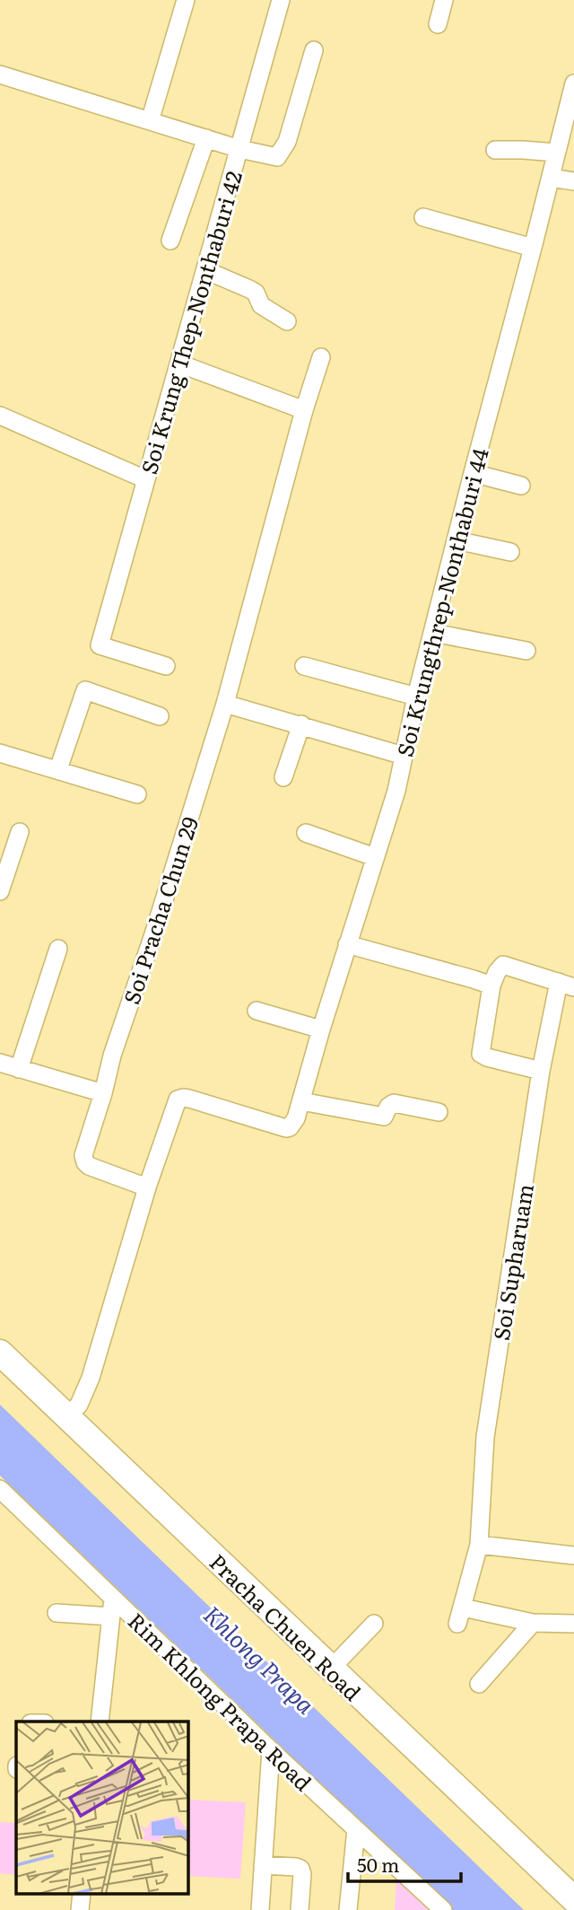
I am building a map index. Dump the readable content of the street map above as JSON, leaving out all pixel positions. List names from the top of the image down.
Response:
{
  "streets": {
    "main road": ["Pracha Chuen Road"],
    "street": [
      "Soi Krung Thep-Nonthaburi 42",
      "Soi Krungthrep-Nonthaburi 44",
      "Soi Pracha Chun 29",
      "Soi Supharuam",
      "Rim Khlong Prapa Road"
    ]
  },
  "crossings": [
    ["Soi Krungthrep-Nonthaburi 44", "Soi Pracha Chun 29"]
  ],
  "water": ["Khlong Prapa"],
  "scale_bar": "50 m"
}
